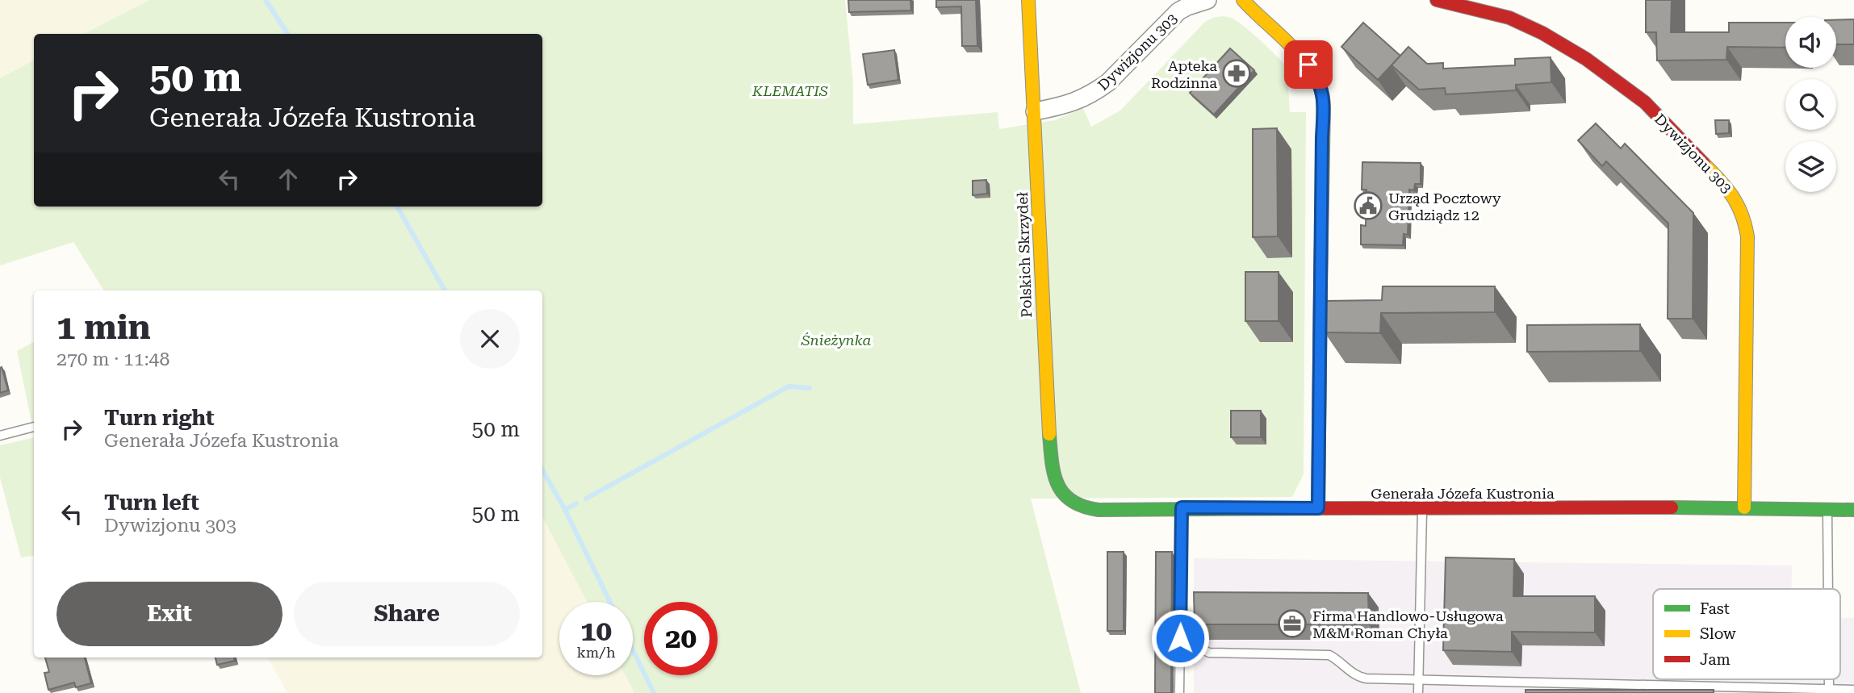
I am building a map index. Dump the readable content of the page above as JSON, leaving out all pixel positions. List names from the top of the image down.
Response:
{
  "streets": {
    "street": ["Dywizjonu 303", "Polskich Skrzydeł", "Generała Józefa Kustronia"]
  },
  "crossings": [
    ["Dywizjonu 303", "Polskich Skrzydeł"],
    ["Dywizjonu 303", "Generała Józefa Kustronia"],
    ["Polskich Skrzydeł", "Generała Józefa Kustronia"]
  ],
  "parks": ["KLEMATIS", "Śnieżynka"],
  "places": {
    "pharmacy": ["Apteka Rodzinna"],
    "public building": ["Urząd Pocztowy Grudziądz 12"],
    "office": ["Firma Handlowo-Usługowa M&M Roman Chyła"]
  },
  "legend": ["Fast", "Slow", "Jam"],
  "page": {
    "turn": ["50 m", "Generała Józefa Kustronia"],
    "heading": ["1 min", "270 m · 11:48"],
    "list": [
      {
        "name": "Turn right",
        "note": "Generała Józefa Kustronia",
        "value": "50 m"
      },
      {
        "name": "Turn left",
        "note": "Dywizjonu 303",
        "value": "50 m"
      }
    ],
    "buttons": ["Exit", "Share"],
    "speed": "10 km/h",
    "limit": "20"
  }
}
